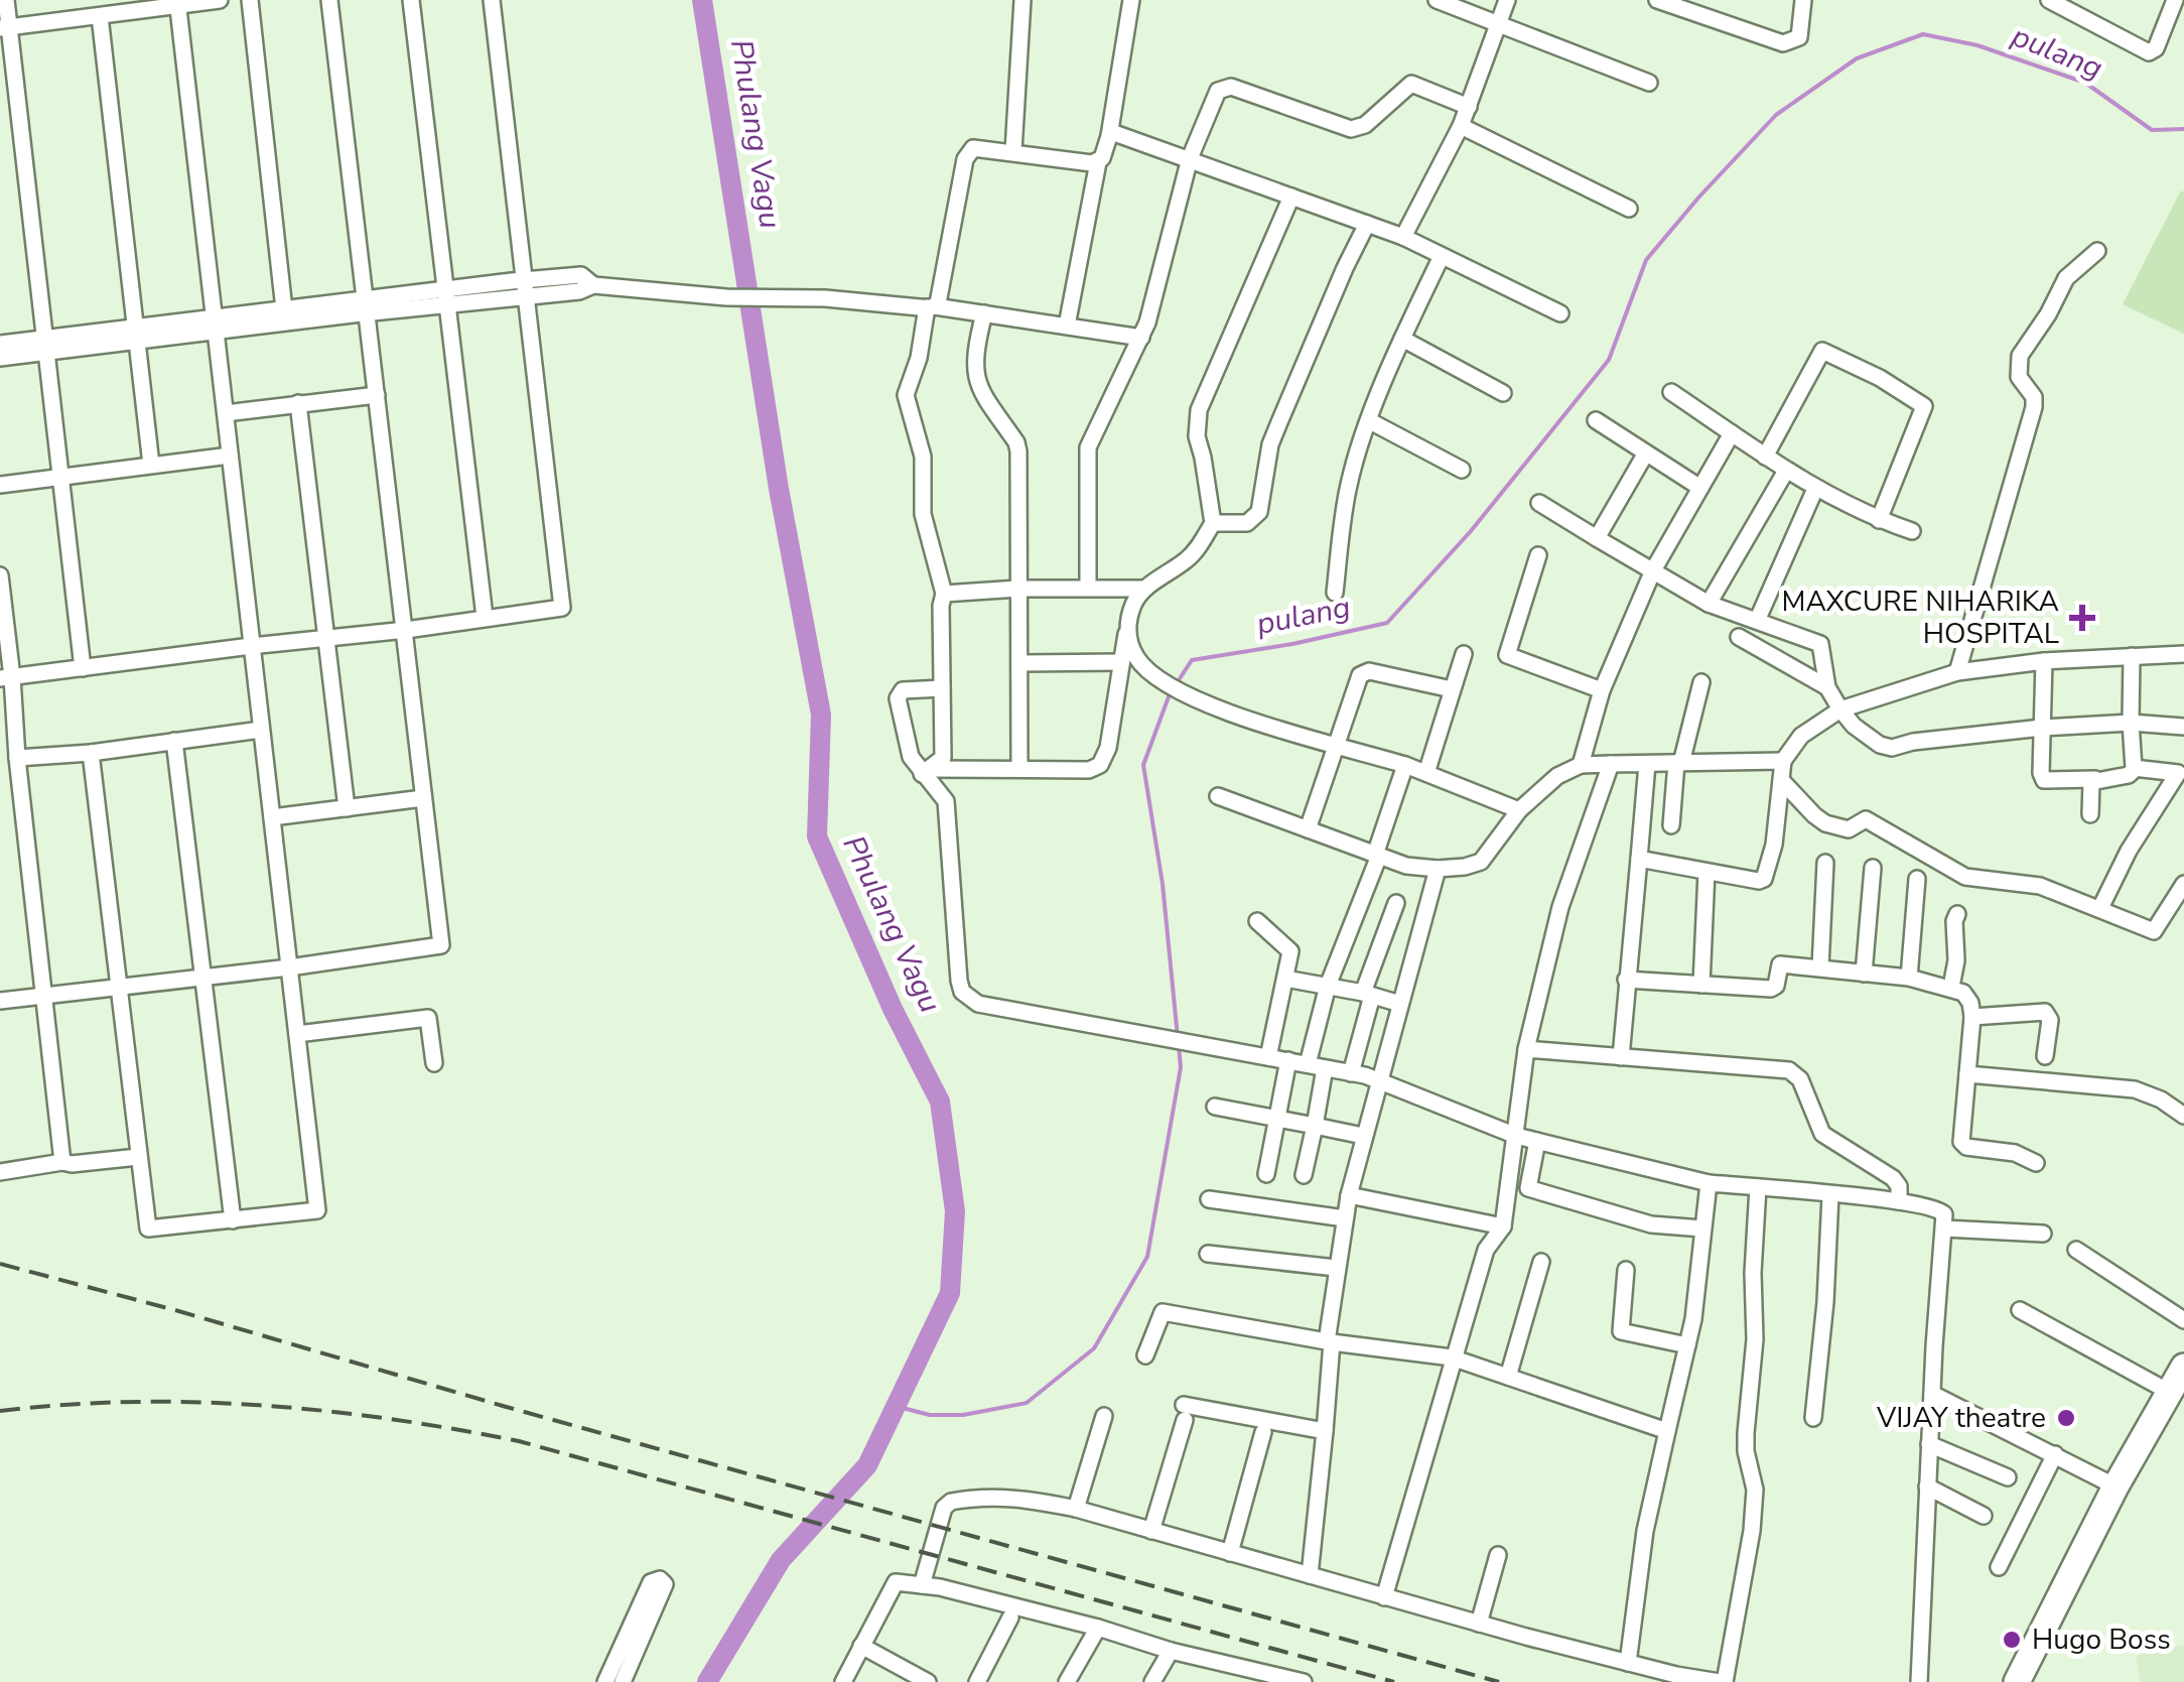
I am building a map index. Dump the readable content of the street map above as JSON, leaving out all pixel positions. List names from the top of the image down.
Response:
{
  "water": ["pulang", "Phulang Vagu"],
  "places": {
    "health": ["MAXCURE NIHARIKA HOSPITAL"],
    "other": ["VIJAY theatre", "Hugo Boss"]
  }
}
